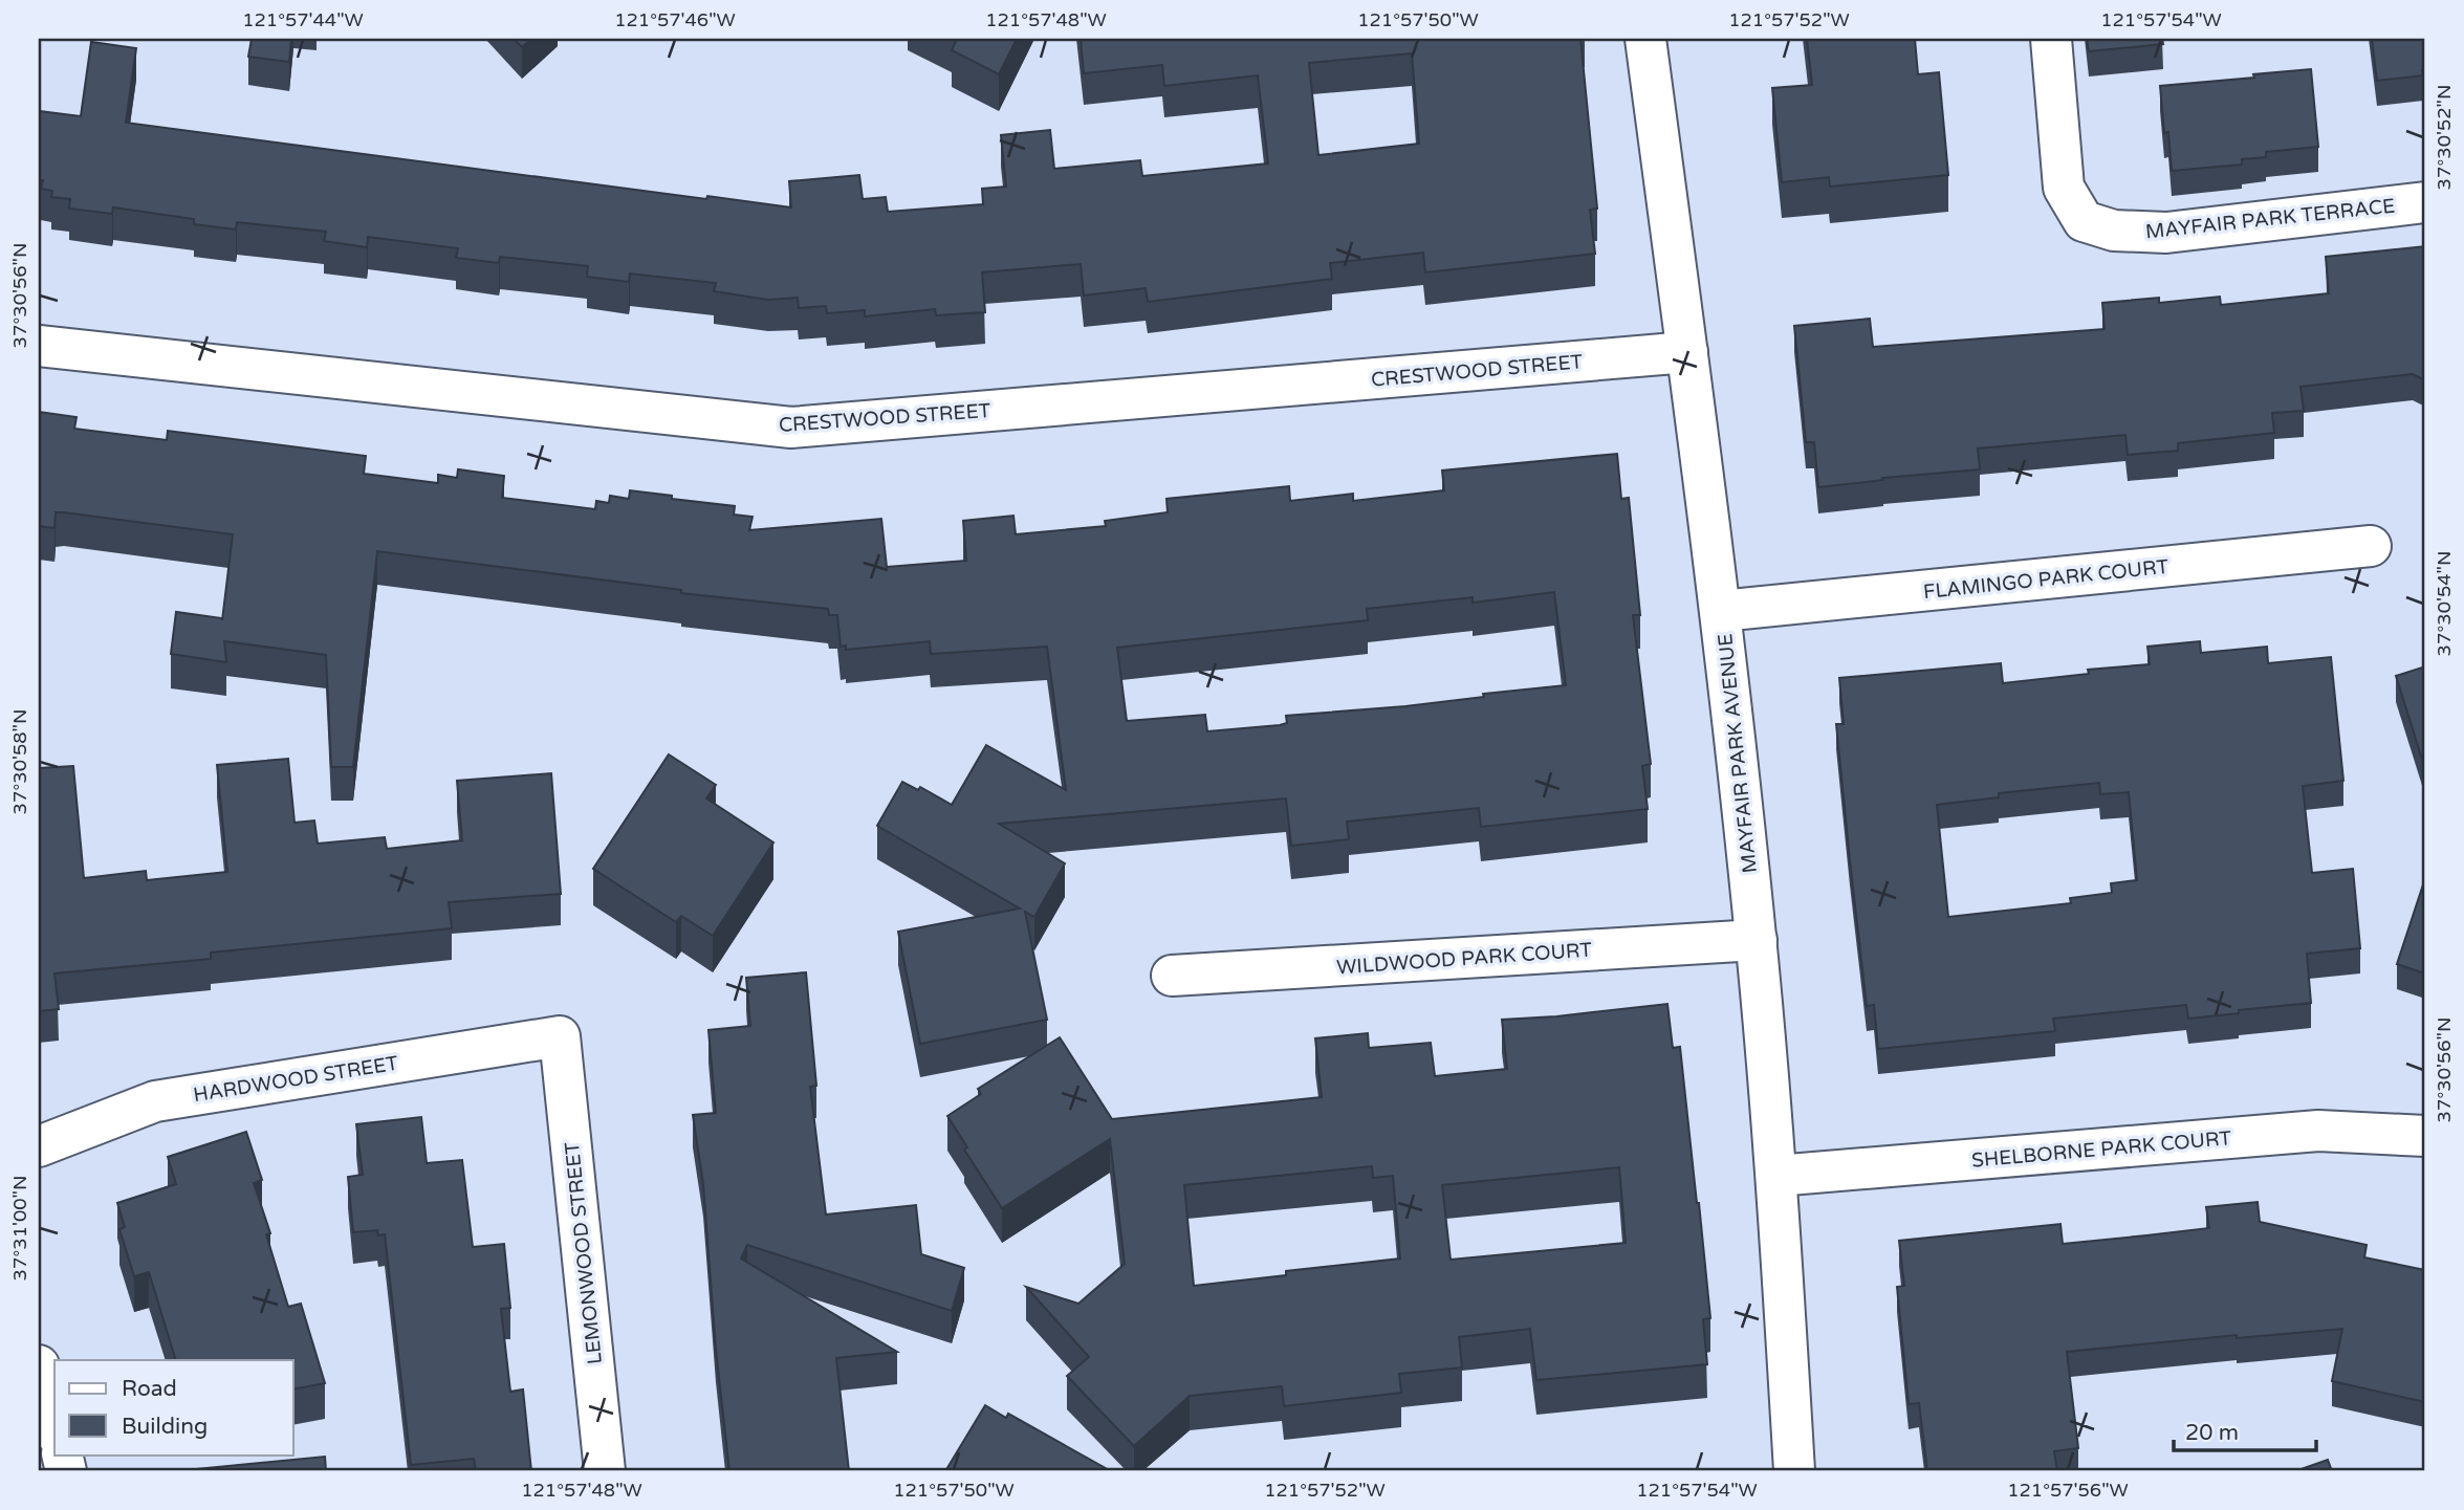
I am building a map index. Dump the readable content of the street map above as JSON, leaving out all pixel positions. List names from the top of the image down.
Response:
{
  "streets": {
    "street": [
      "MAYFAIR PARK TERRACE",
      "CRESTWOOD STREET",
      "FLAMINGO PARK COURT",
      "MAYFAIR PARK AVENUE",
      "WILDWOOD PARK COURT",
      "HARDWOOD STREET",
      "SHELBORNE PARK COURT",
      "LEMONWOOD STREET"
    ]
  },
  "crossings": [
    ["CRESTWOOD STREET", "MAYFAIR PARK AVENUE"],
    ["FLAMINGO PARK COURT", "MAYFAIR PARK AVENUE"],
    ["MAYFAIR PARK AVENUE", "WILDWOOD PARK COURT"],
    ["MAYFAIR PARK AVENUE", "SHELBORNE PARK COURT"],
    ["HARDWOOD STREET", "LEMONWOOD STREET"]
  ],
  "legend": ["Road", "Building"],
  "scale_bar": "20 m",
  "coordinates": [
    "121°57'44\"W",
    "121°57'46\"W",
    "121°57'48\"W",
    "121°57'50\"W",
    "121°57'52\"W",
    "121°57'54\"W",
    "37°30'52\"N",
    "37°30'56\"N",
    "37°30'54\"N",
    "37°30'58\"N",
    "37°31'00\"N",
    "121°57'56\"W"
  ]
}
